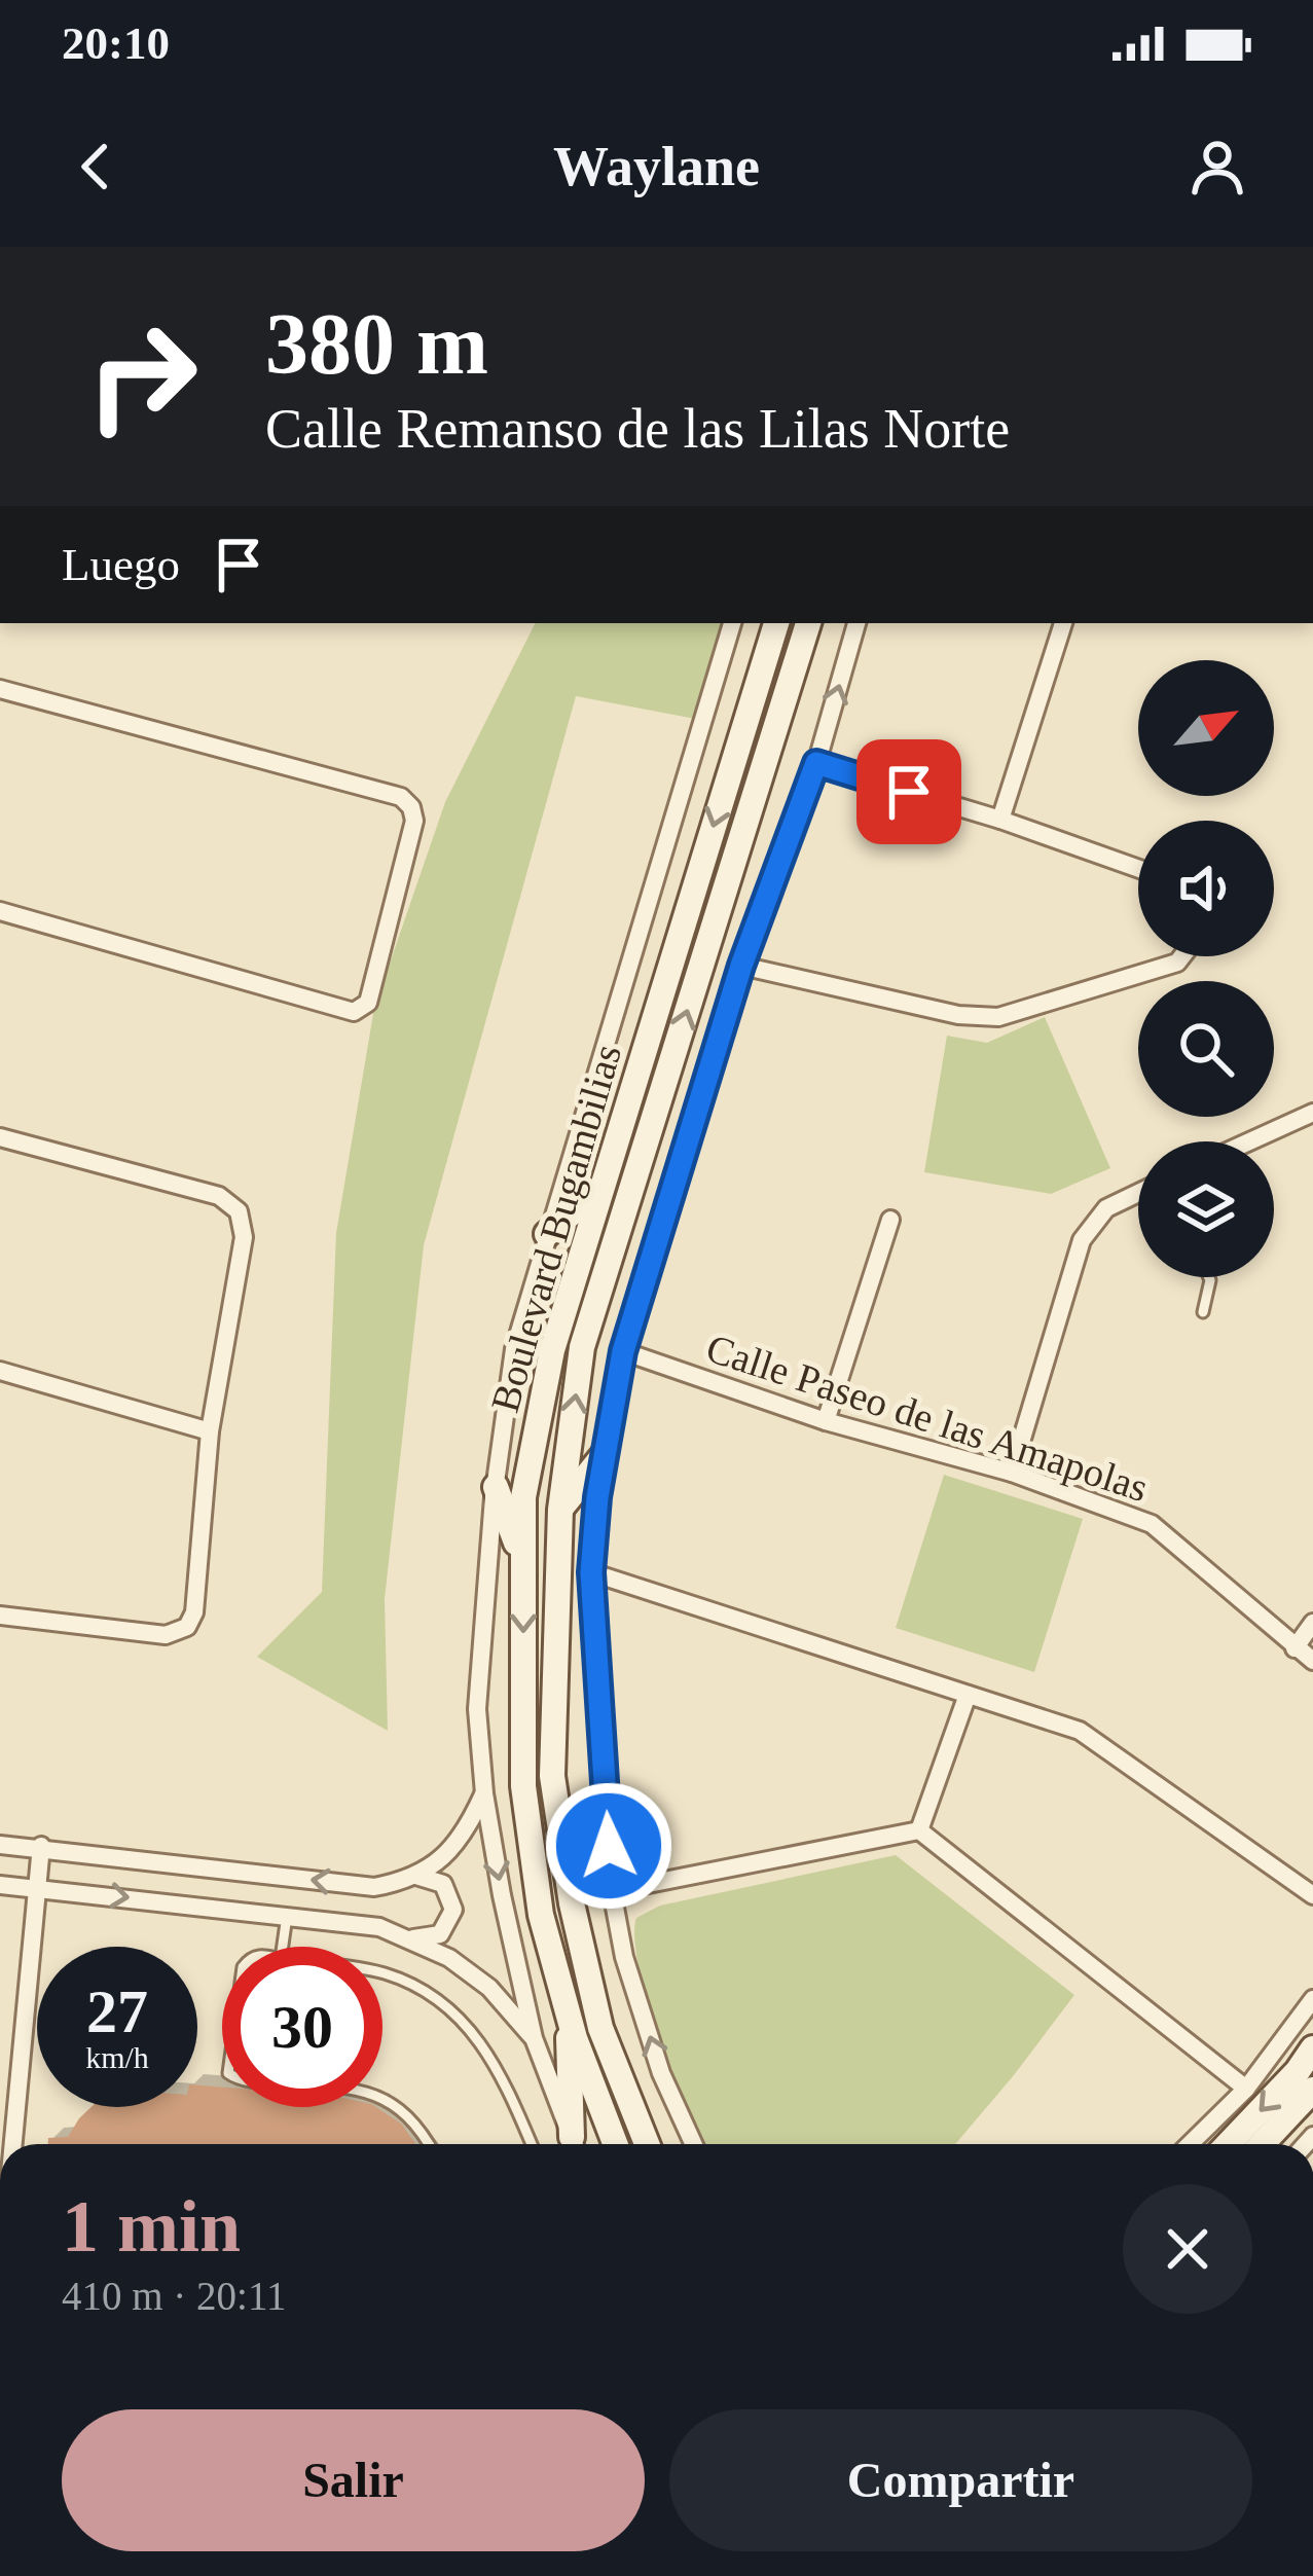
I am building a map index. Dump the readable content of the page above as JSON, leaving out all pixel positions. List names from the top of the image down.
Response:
{
  "streets": {
    "street": ["Boulevard Bugambilias", "Calle Paseo de las Amapolas"]
  },
  "north": "top right",
  "page": {
    "status": "20:10",
    "header": "Waylane",
    "turn": ["380 m", "Calle Remanso de las Lilas Norte"],
    "then": "Luego",
    "speed": "27 km/h",
    "limit": "30",
    "heading": ["1 min", "410 m · 20:11"],
    "buttons": ["Salir", "Compartir"]
  }
}
